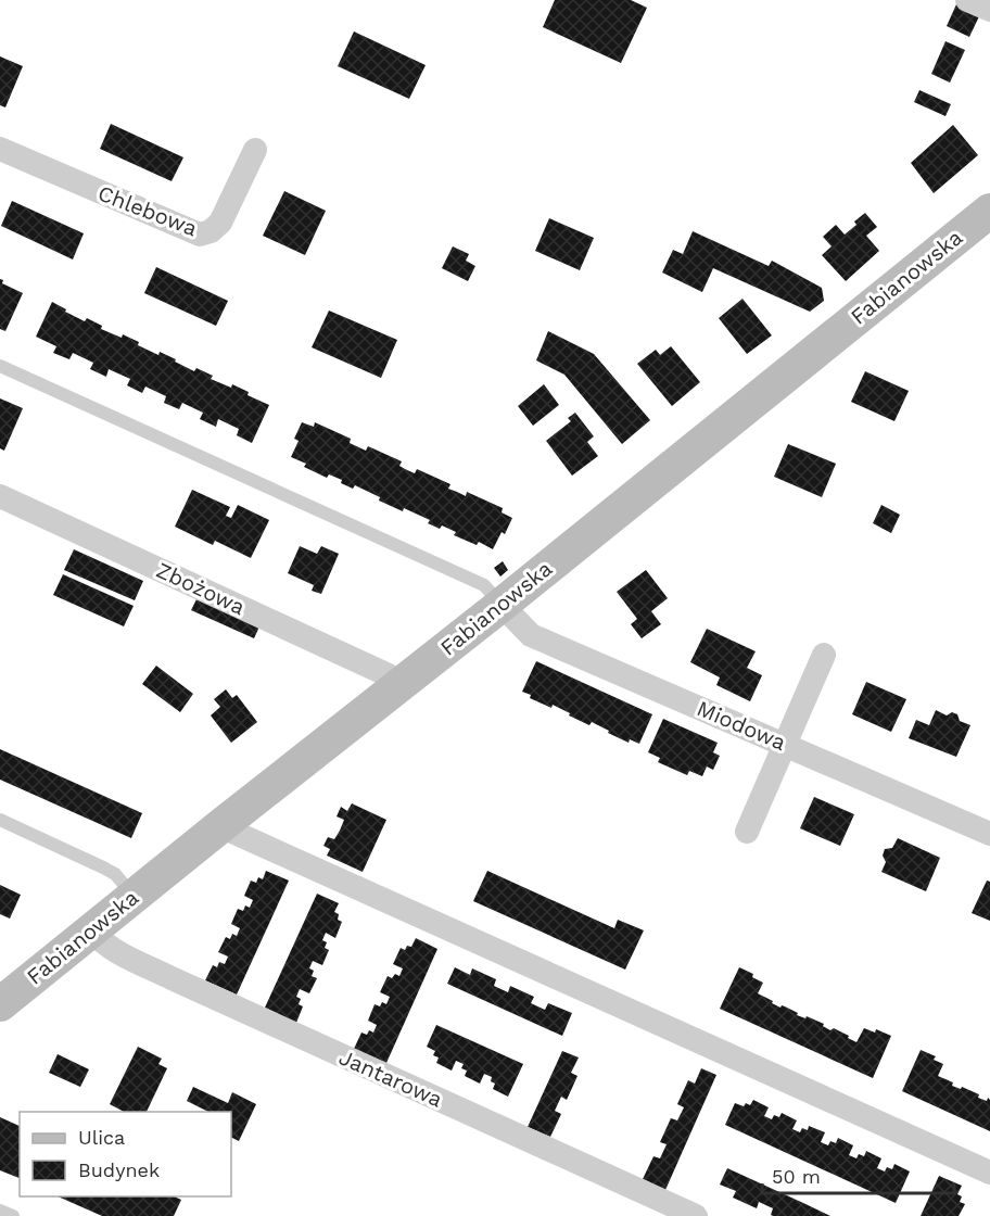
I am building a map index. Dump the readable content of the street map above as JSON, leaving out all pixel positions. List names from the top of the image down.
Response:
{
  "streets": {
    "street": [
      "Chlebowa",
      "Fabianowska",
      "Zbożowa",
      "Miodowa",
      "Jantarowa"
    ]
  },
  "crossings": [
    ["Fabianowska", "Zbożowa"],
    ["Fabianowska", "Miodowa"],
    ["Fabianowska", "Jantarowa"]
  ],
  "legend": ["Ulica", "Budynek"],
  "scale_bar": "50 m"
}
